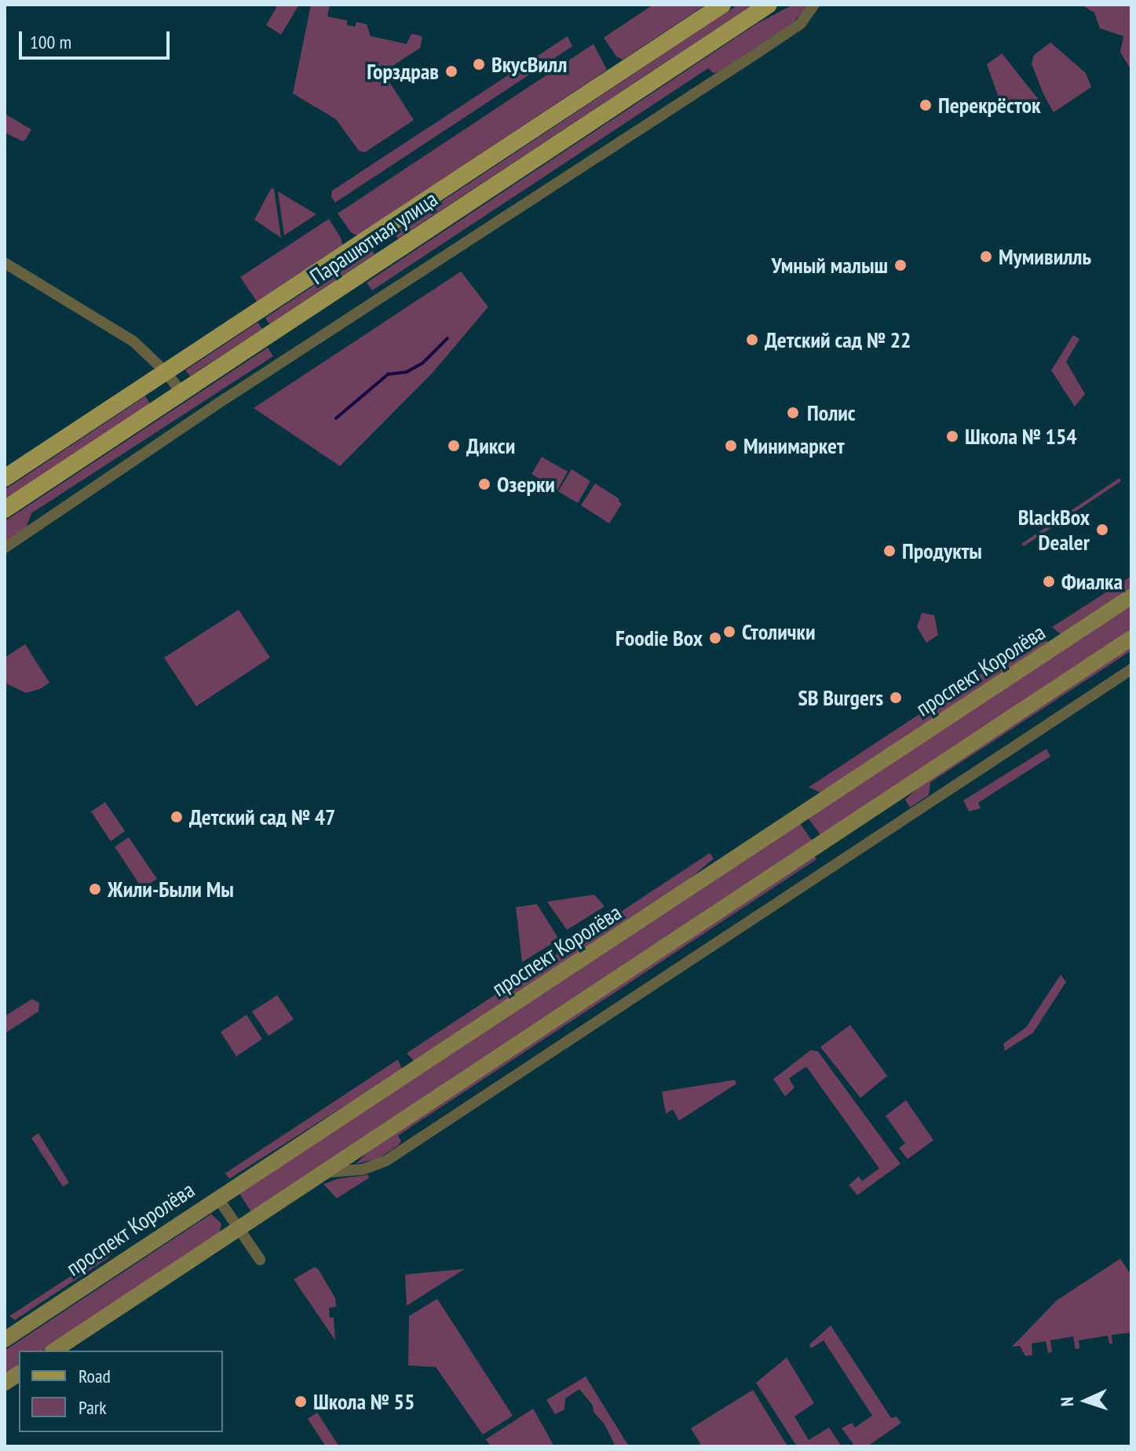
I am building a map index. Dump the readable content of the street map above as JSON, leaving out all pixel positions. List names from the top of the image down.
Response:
{
  "streets": {
    "main road": ["Парашютная улица"],
    "street": ["проспект Королёва"]
  },
  "places": [
    "ВкусВилл",
    "Горздрав",
    "Перекрёсток",
    "Мумивилль",
    "Умный малыш",
    "Детский сад № 22",
    "Полис",
    "Школа № 154",
    "Дикси",
    "Минимаркет",
    "Озерки",
    "BlackBox Dealer",
    "Продукты",
    "Фиалка",
    "Столички",
    "Foodie Box",
    "SB Burgers",
    "Детский сад № 47",
    "Жили-Были Мы",
    "Школа № 55"
  ],
  "legend": ["Road", "Park"],
  "scale_bar": "100 m",
  "north": "left"
}
